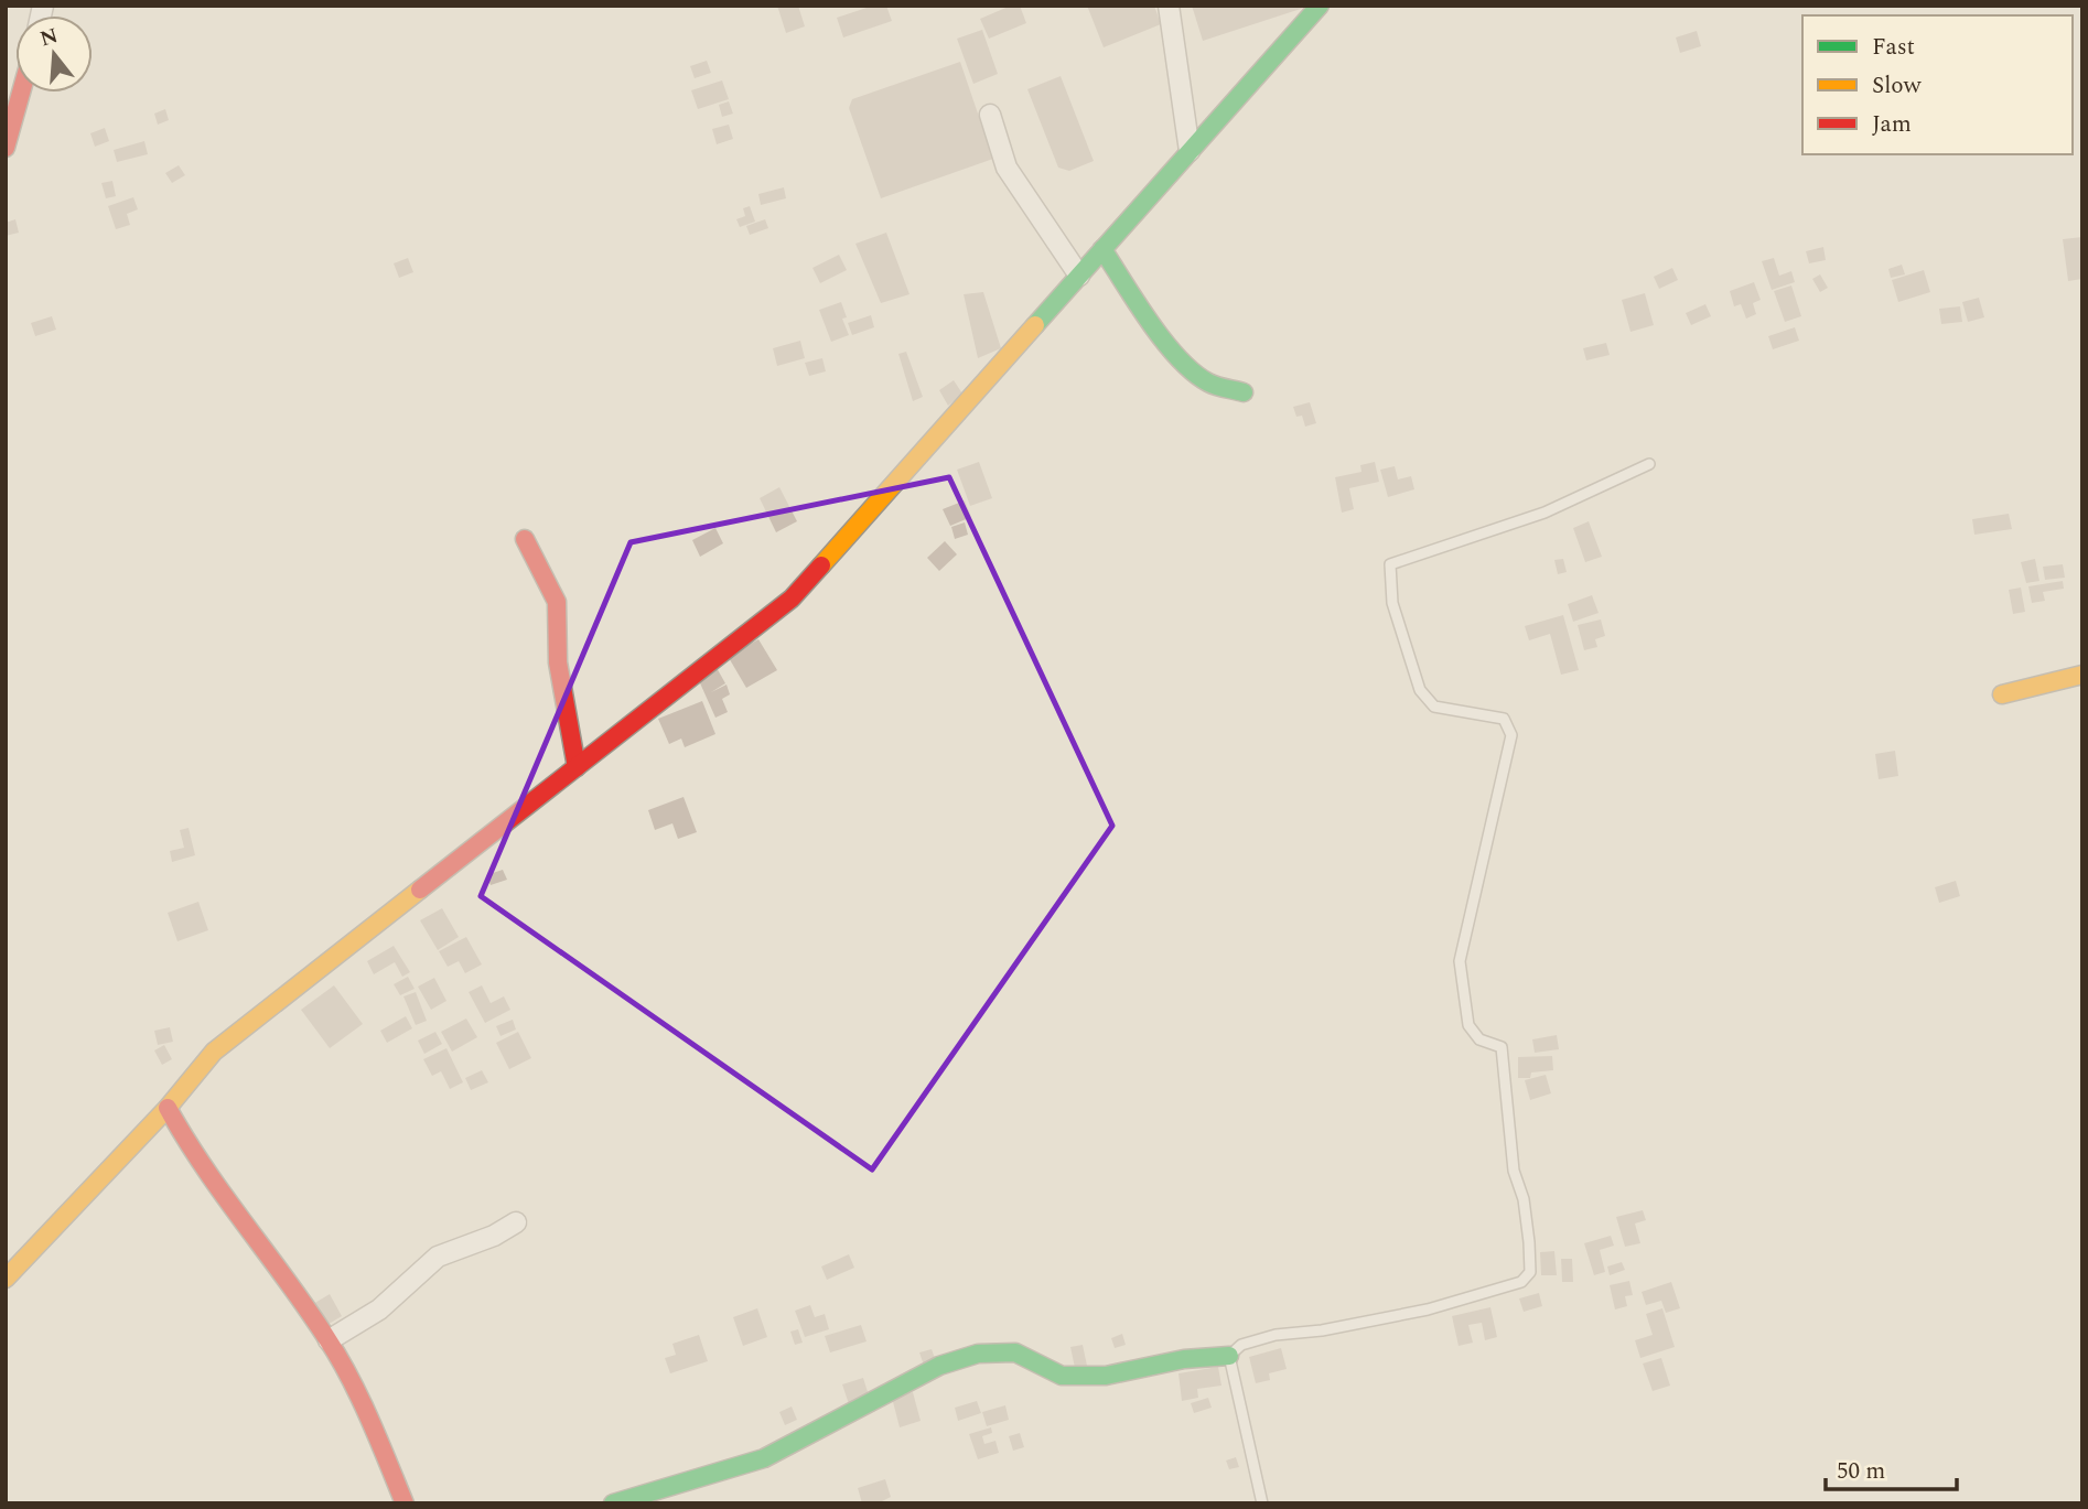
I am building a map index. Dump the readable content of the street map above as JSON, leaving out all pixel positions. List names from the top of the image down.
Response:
{
  "legend": ["Fast", "Slow", "Jam"],
  "scale_bar": "50 m",
  "north": "top"
}
